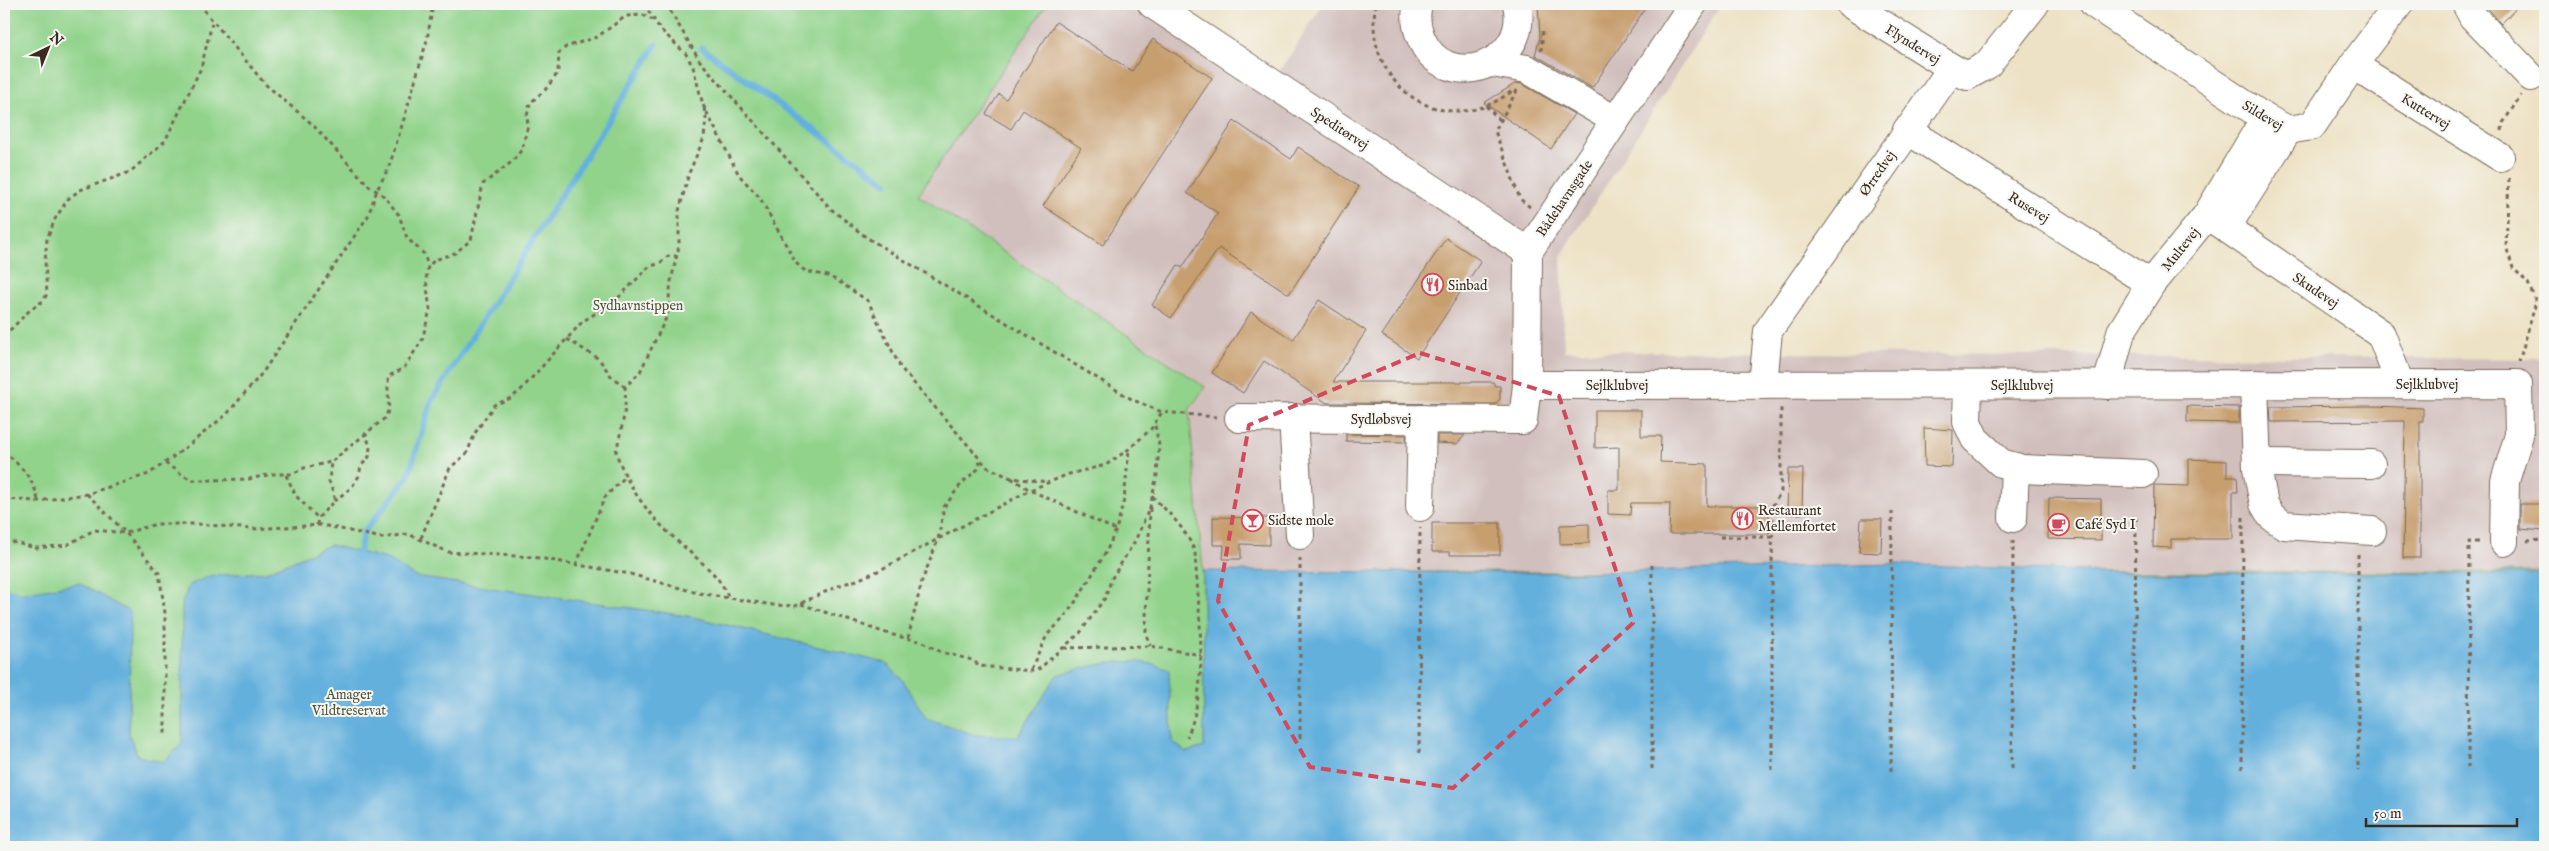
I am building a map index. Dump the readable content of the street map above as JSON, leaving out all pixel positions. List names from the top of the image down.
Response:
{
  "streets": {
    "street": [
      "Flyndervej",
      "Kuttervej",
      "Sildevej",
      "Speditørvej",
      "Ørredvej",
      "Bådehavnsgade",
      "Rusevej",
      "Multevej",
      "Skudevej",
      "Sejlklubvej",
      "Sydløbsvej"
    ]
  },
  "crossings": [
    ["Flyndervej", "Ørredvej"],
    ["Kuttervej", "Sildevej"],
    ["Sildevej", "Multevej"],
    ["Speditørvej", "Bådehavnsgade"],
    ["Ørredvej", "Rusevej"],
    ["Ørredvej", "Sejlklubvej"],
    ["Bådehavnsgade", "Sejlklubvej"],
    ["Bådehavnsgade", "Sydløbsvej"],
    ["Rusevej", "Multevej"],
    ["Multevej", "Skudevej"],
    ["Multevej", "Sejlklubvej"],
    ["Skudevej", "Sejlklubvej"]
  ],
  "parks": ["Sydhavnstippen", "Amager Vildtreservat"],
  "places": {
    "restaurant": ["Sinbad", "Restaurant Mellemfortet"],
    "bar": ["Sidste mole"],
    "cafe": ["Café Syd I"]
  },
  "scale_bar": "50 m",
  "north": "top right"
}
